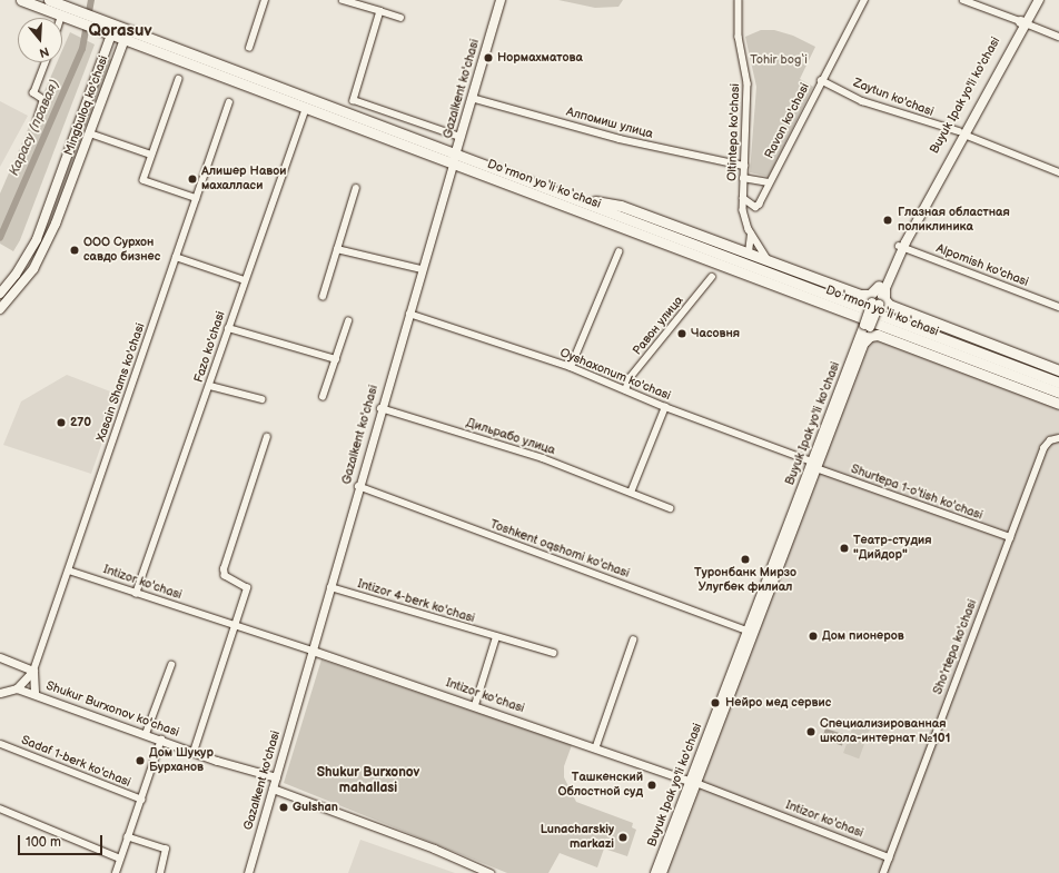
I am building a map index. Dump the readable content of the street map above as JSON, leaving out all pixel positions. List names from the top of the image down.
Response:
{
  "streets": {
    "main road": [
      "Gazalkent ko'chasi",
      "Buyuk Ipak yo'li ko'chasi",
      "Mingbuloq ko'chasi",
      "Do‘rmon yo‘li ko‘chasi"
    ],
    "street": [
      "Zaytun ko'chasi",
      "Ravon ko'chasi",
      "Алпомиш улица",
      "Oltintepa ko'chasi",
      "Alpomish ko'chasi",
      "Равон улица",
      "Fazo ko'chasi",
      "Oyshaxonum ko'chasi",
      "Xasain Shams ko'chasi",
      "Дильрабо улица",
      "Shurtepa 1-o'tish ko'chasi",
      "Toshkent oqshomi ko'chasi",
      "Intizor ko'chasi",
      "Intizor 4-berk ko'chasi",
      "Sho'rtepa ko'chasi",
      "Shukur Burxonov ko'chasi",
      "Sadaf 1-berk ko'chasi"
    ]
  },
  "crossings": [
    ["Gazalkent ko'chasi", "Алпомиш улица"],
    ["Gazalkent ko'chasi", "Do‘rmon yo‘li ko‘chasi"],
    ["Gazalkent ko'chasi", "Oyshaxonum ko'chasi"],
    ["Gazalkent ko'chasi", "Дильрабо улица"],
    ["Gazalkent ko'chasi", "Toshkent oqshomi ko'chasi"],
    ["Gazalkent ko'chasi", "Intizor ko'chasi"],
    ["Gazalkent ko'chasi", "Intizor 4-berk ko'chasi"],
    ["Gazalkent ko'chasi", "Shukur Burxonov ko'chasi"],
    ["Buyuk Ipak yo'li ko'chasi", "Zaytun ko'chasi"],
    ["Buyuk Ipak yo'li ko'chasi", "Alpomish ko'chasi"],
    ["Buyuk Ipak yo'li ko'chasi", "Oyshaxonum ko'chasi"],
    ["Buyuk Ipak yo'li ko'chasi", "Shurtepa 1-o'tish ko'chasi"],
    ["Buyuk Ipak yo'li ko'chasi", "Toshkent oqshomi ko'chasi"],
    ["Buyuk Ipak yo'li ko'chasi", "Intizor ko'chasi"],
    ["Zaytun ko'chasi", "Ravon ko'chasi"],
    ["Mingbuloq ko'chasi", "Do‘rmon yo‘li ko‘chasi"],
    ["Ravon ko'chasi", "Oltintepa ko'chasi"],
    ["Алпомиш улица", "Oltintepa ko'chasi"],
    ["Do‘rmon yo‘li ko‘chasi", "Fazo ko'chasi"],
    ["Равон улица", "Oyshaxonum ko'chasi"],
    ["Fazo ko'chasi", "Intizor ko'chasi"],
    ["Oyshaxonum ko'chasi", "Shurtepa 1-o'tish ko'chasi"],
    ["Xasain Shams ko'chasi", "Intizor ko'chasi"],
    ["Xasain Shams ko'chasi", "Shukur Burxonov ko'chasi"],
    ["Shurtepa 1-o'tish ko'chasi", "Sho'rtepa ko'chasi"],
    ["Intizor ko'chasi", "Sho'rtepa ko'chasi"]
  ],
  "districts": ["Qorasuv", "Shukur Burxonov mahallasi"],
  "water": ["Карасу (правая)"],
  "parks": ["Tohir bog‘i"],
  "places": [
    "Нормахматова",
    "Алишер Навои махалласи",
    "Глазная областная поликлиника",
    "ООО Сурхон савдо бизнес",
    "Часовня",
    "270",
    "Театр-студия \"Дийдор\"",
    "Туронбанк Мирзо Улугбек филиал",
    "Дом пионеров",
    "Нейро мед сервис",
    "Специализированная школа-интернат №101",
    "Дом Шукур Бурханов",
    "Ташкенский Облостной суд",
    "Gulshan",
    "Lunacharskiy markazi"
  ],
  "scale_bar": "100 m",
  "north": "bottom"
}
